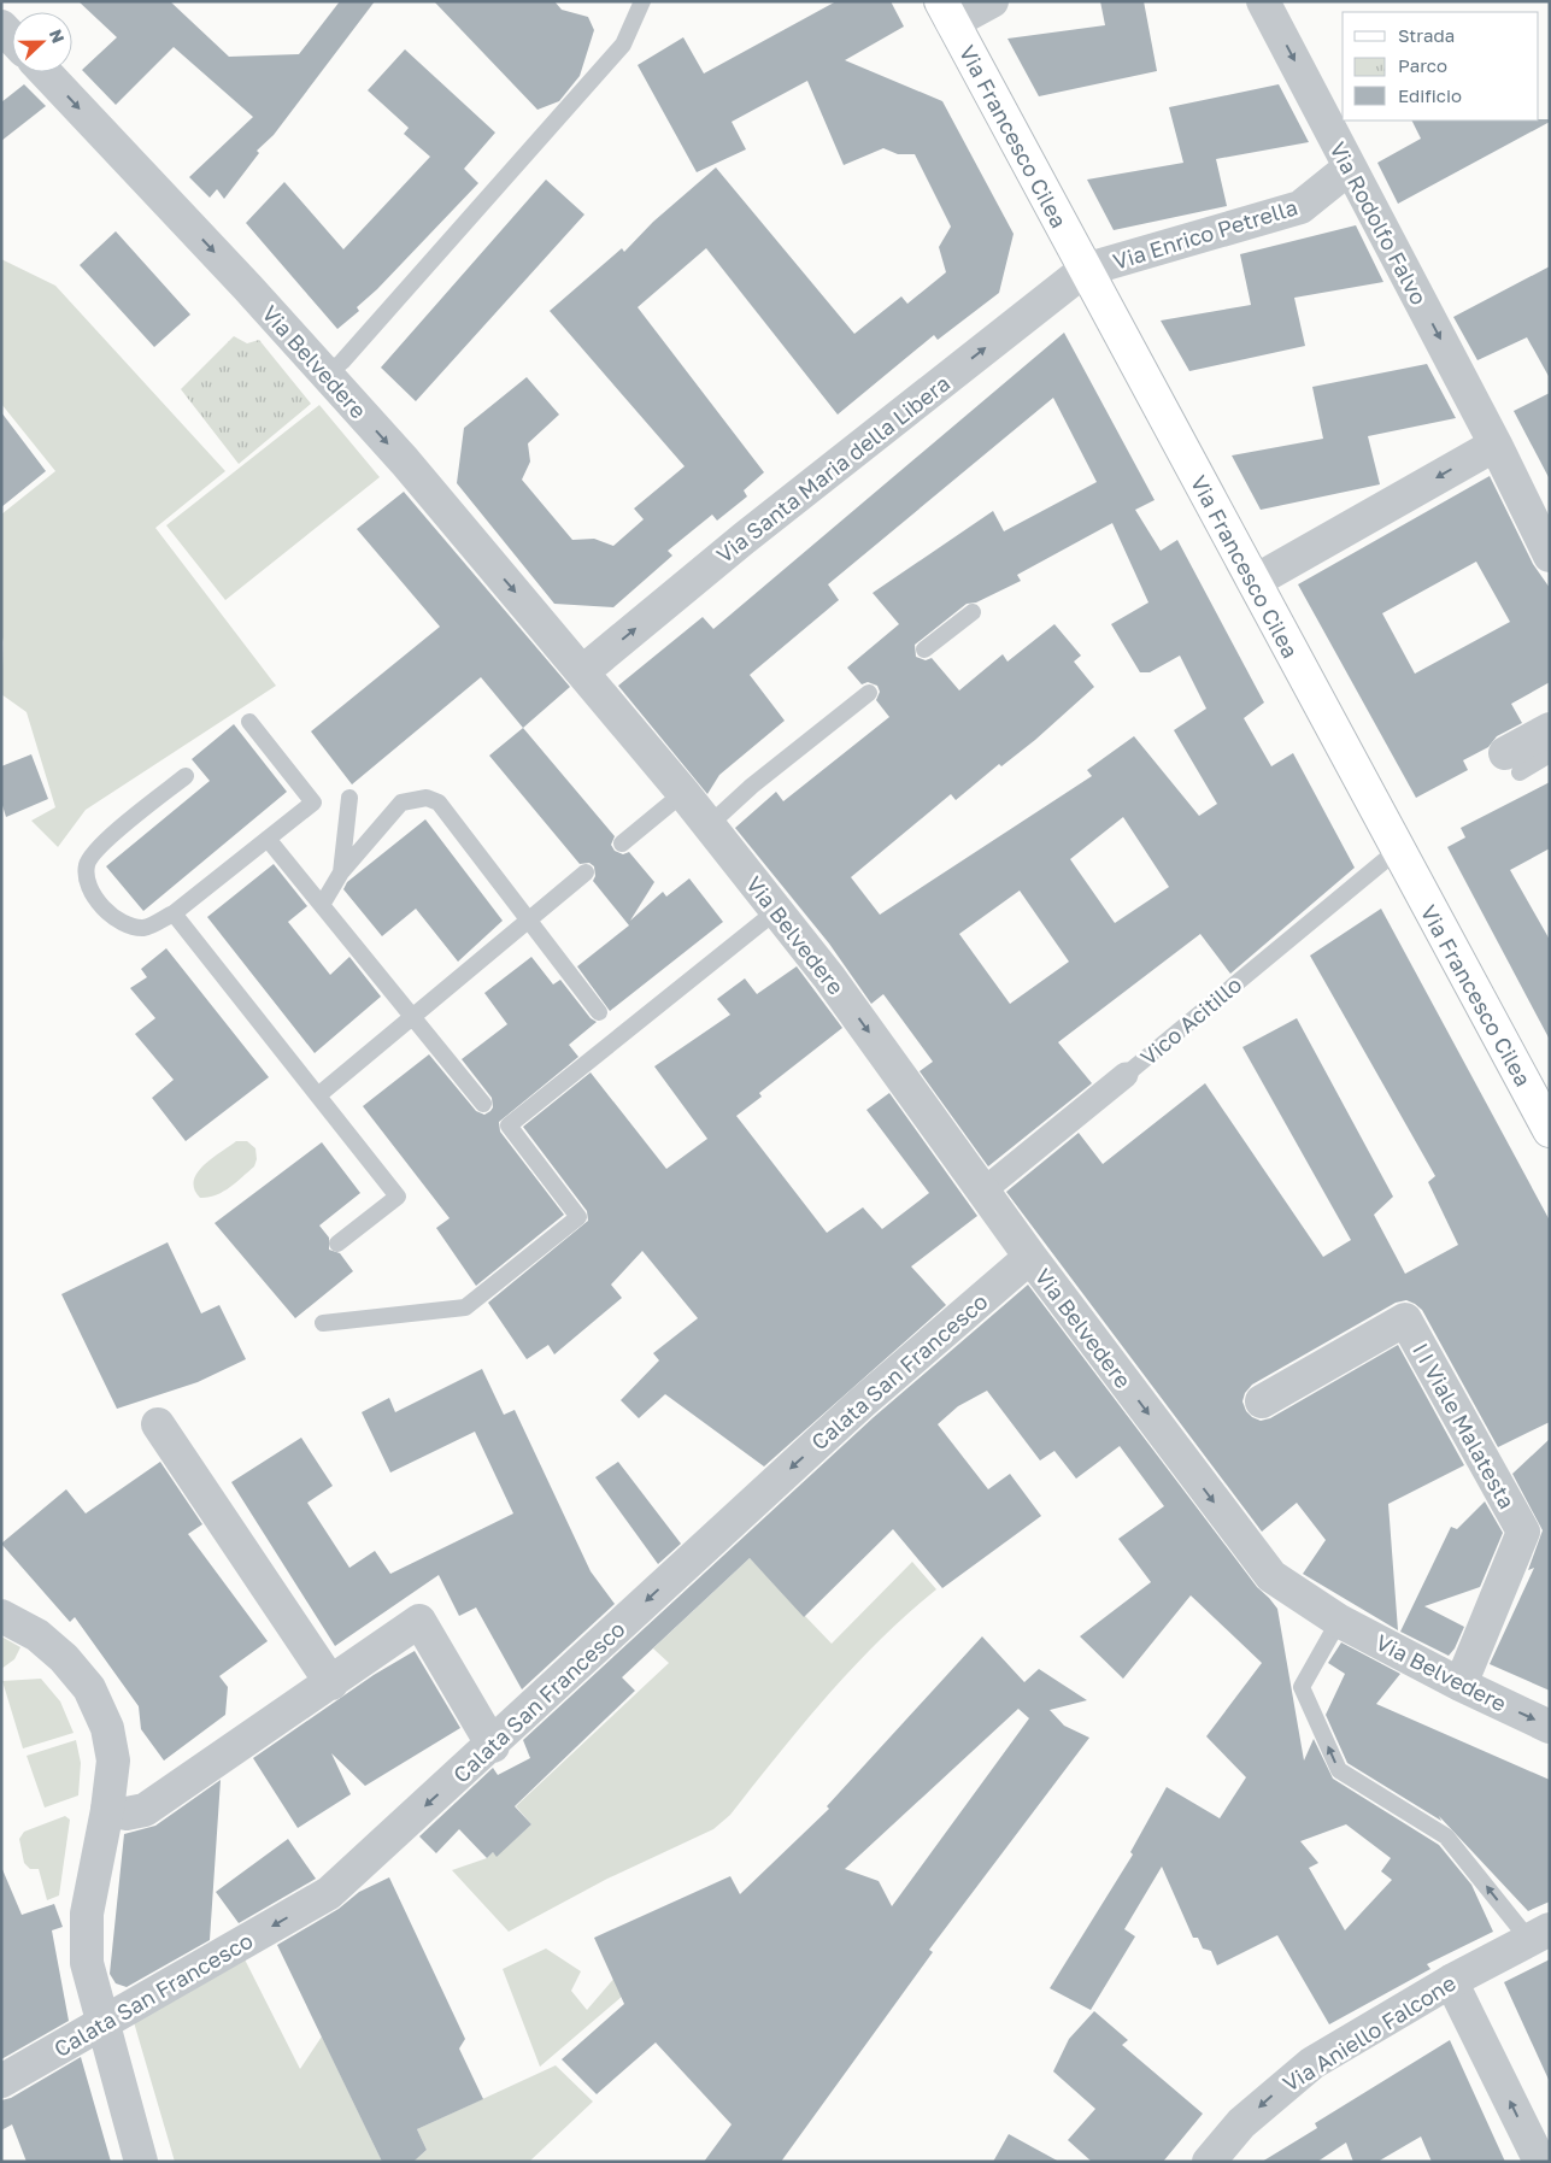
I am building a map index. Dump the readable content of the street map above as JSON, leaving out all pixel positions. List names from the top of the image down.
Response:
{
  "streets": {
    "main road": ["Via Francesco Cilea"],
    "street": [
      "Via Rodolfo Falvo",
      "Via Enrico Petrella",
      "Via Belvedere",
      "Via Santa Maria della Libera",
      "Vico Acitillo",
      "Calata San Francesco",
      "I I Viale Malatesta",
      "Via Aniello Falcone"
    ]
  },
  "crossings": [
    ["Via Francesco Cilea", "Via Enrico Petrella"],
    ["Via Francesco Cilea", "Via Santa Maria della Libera"],
    ["Via Francesco Cilea", "Vico Acitillo"],
    ["Via Rodolfo Falvo", "Via Enrico Petrella"],
    ["Via Enrico Petrella", "Via Santa Maria della Libera"],
    ["Via Belvedere", "Via Santa Maria della Libera"],
    ["Via Belvedere", "Vico Acitillo"],
    ["Via Belvedere", "Calata San Francesco"],
    ["Via Belvedere", "I I Viale Malatesta"]
  ],
  "one_way": [
    "Via Rodolfo Falvo",
    "Via Belvedere",
    "Via Santa Maria della Libera",
    "Calata San Francesco",
    "Via Aniello Falcone"
  ],
  "legend": ["Strada", "Parco", "Edificio"],
  "north": "right"
}
